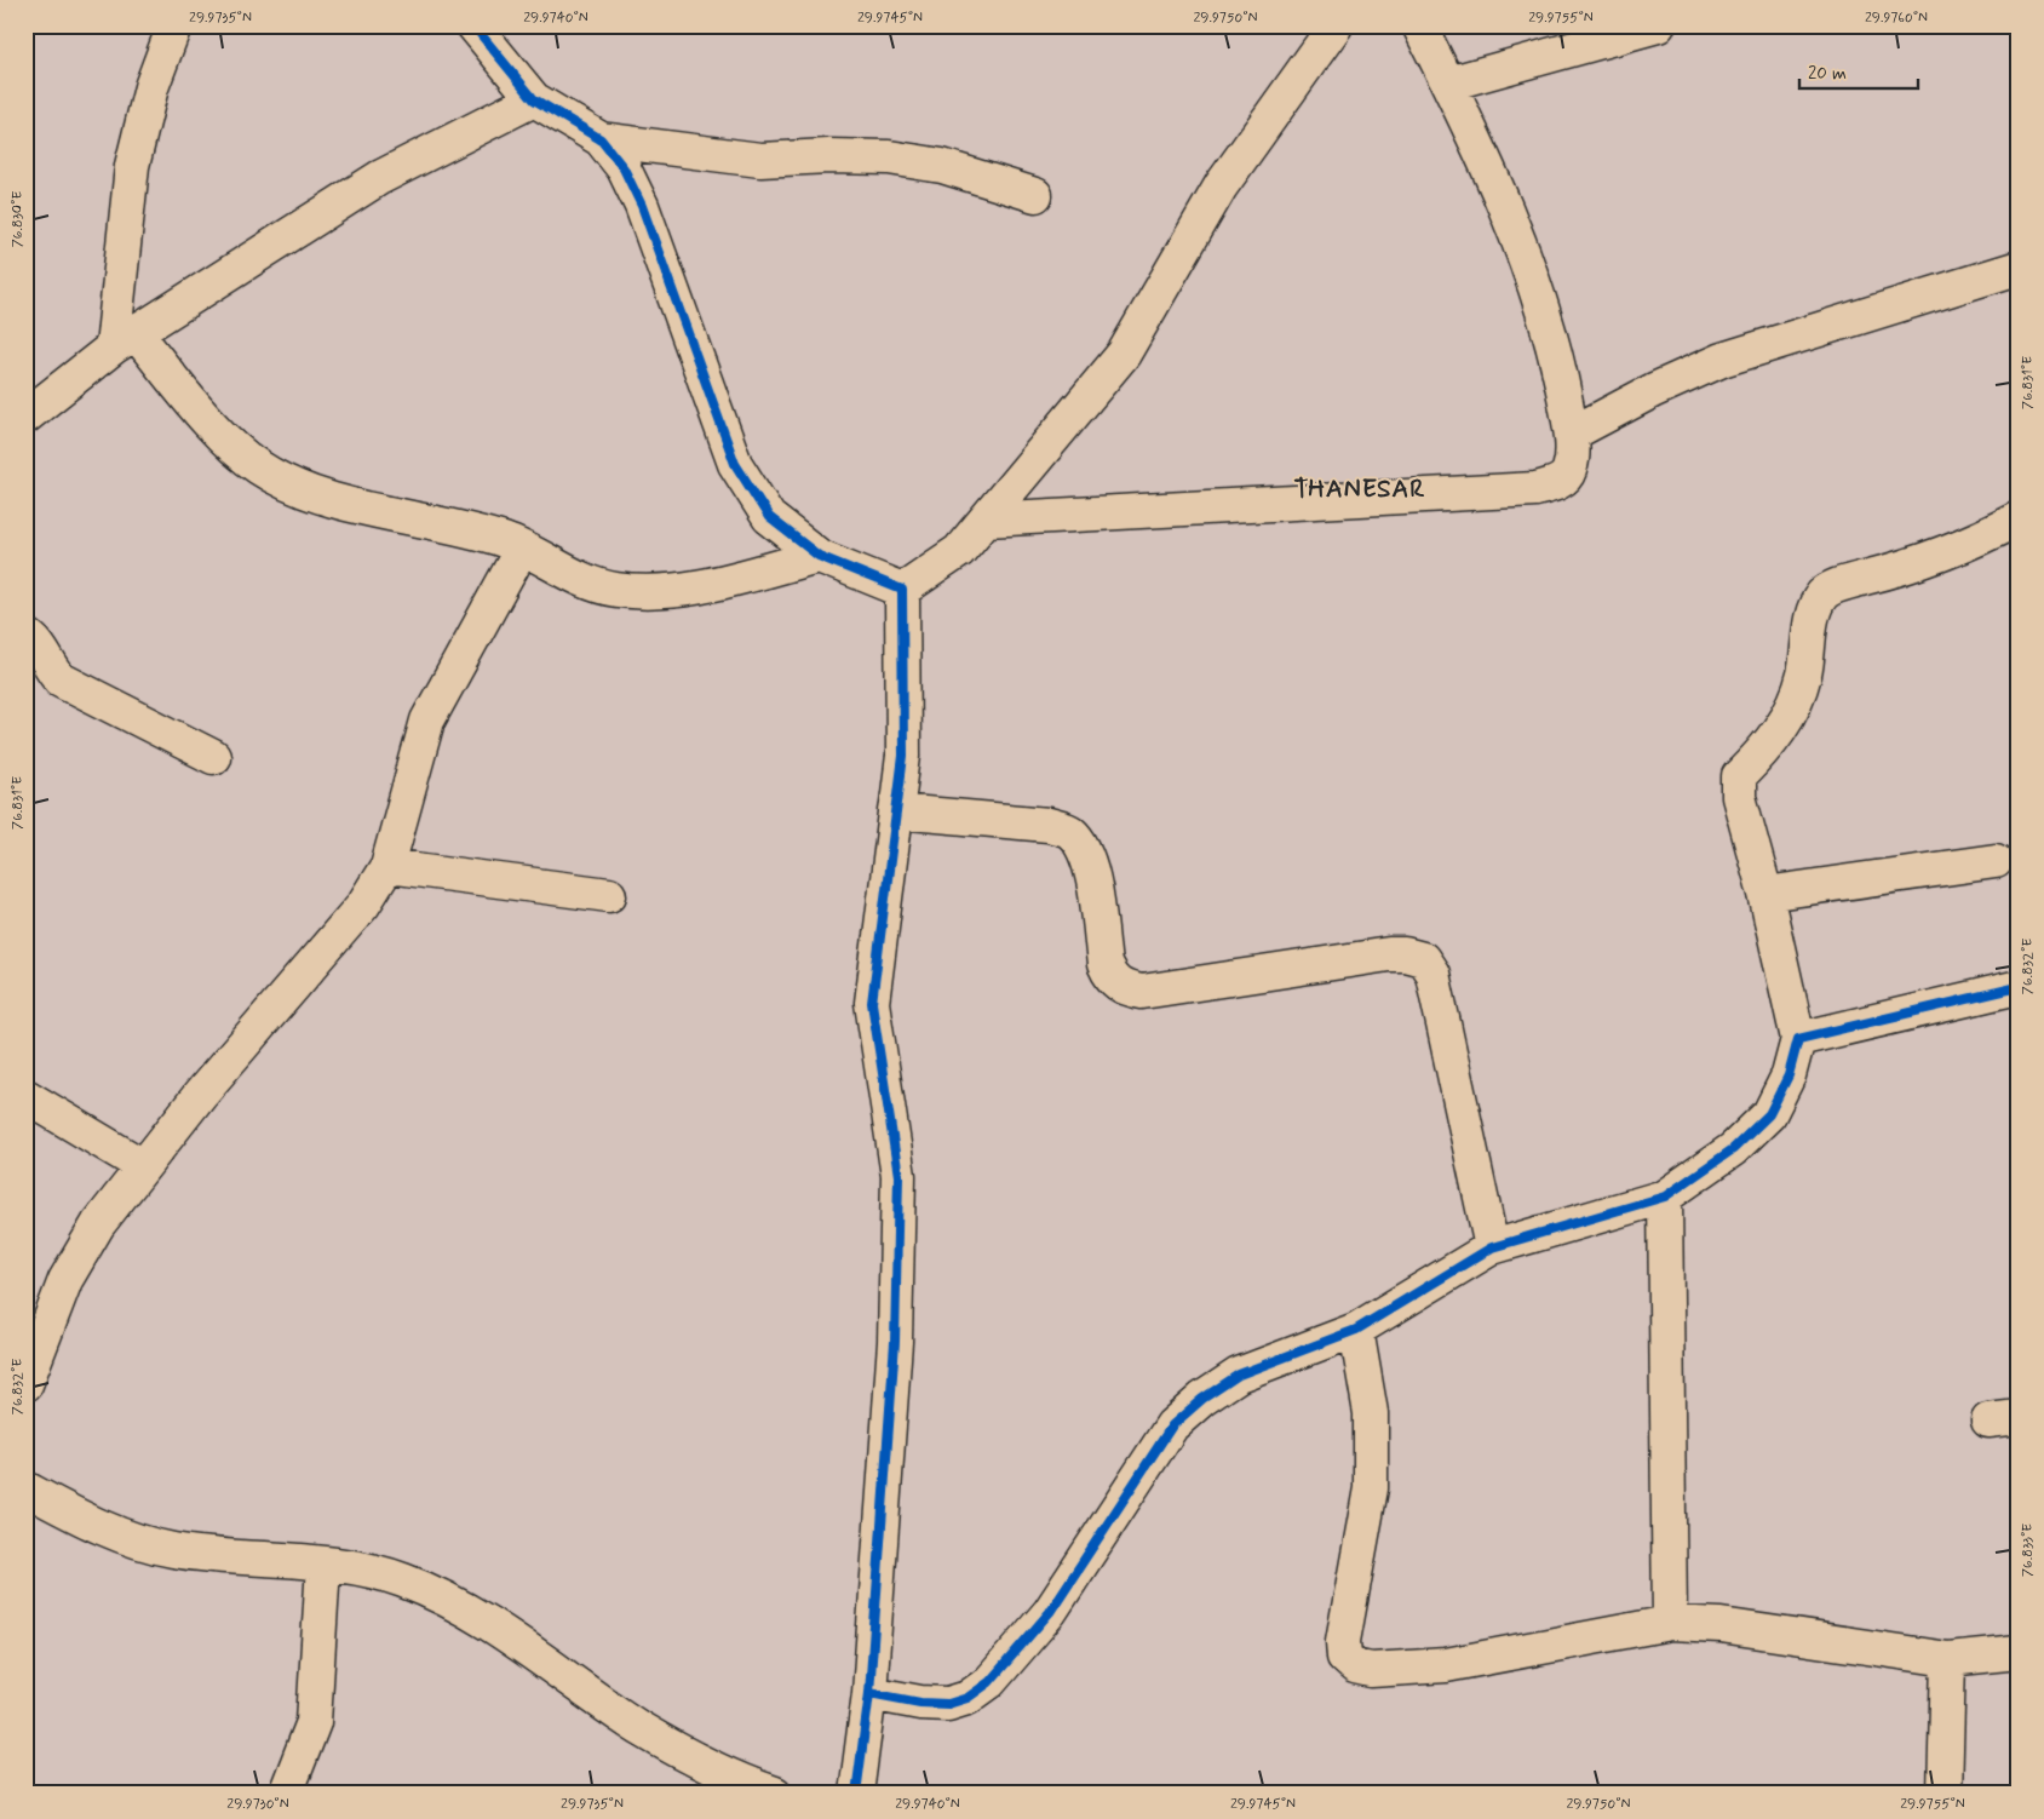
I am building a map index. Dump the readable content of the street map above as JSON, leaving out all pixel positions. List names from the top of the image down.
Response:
{
  "districts": ["THANESAR"],
  "scale_bar": "20 m",
  "coordinates": [
    "29.9735°N",
    "29.9740°N",
    "29.9745°N",
    "29.9750°N",
    "29.9755°N",
    "29.9760°N",
    "76.830°E",
    "76.831°E",
    "76.832°E",
    "76.833°E",
    "29.9730°N"
  ]
}
